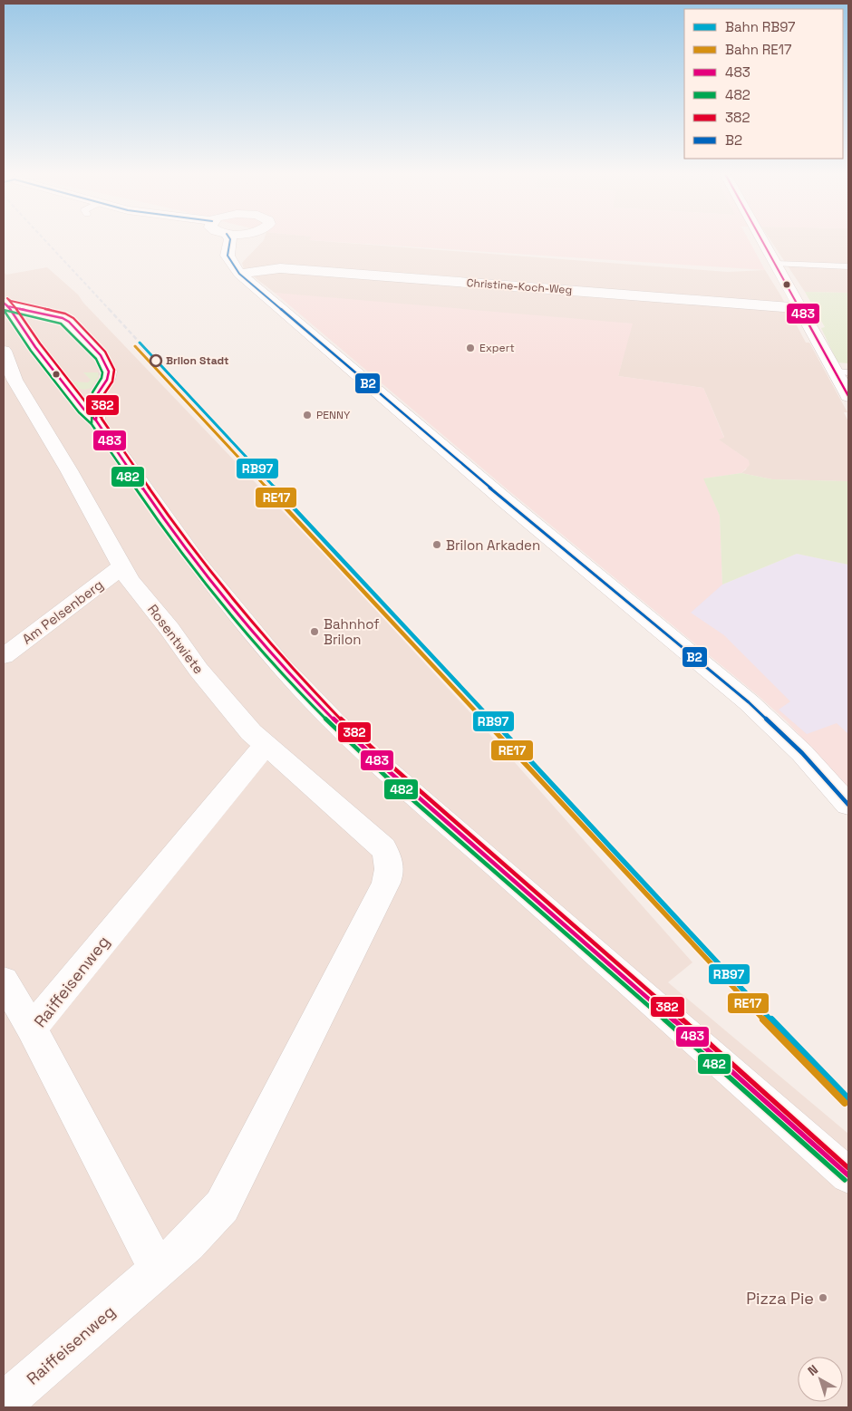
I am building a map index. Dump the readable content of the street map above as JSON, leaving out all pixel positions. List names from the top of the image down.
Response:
{
  "streets": {
    "street": [
      "Christine-Koch-Weg",
      "Am Pelsenberg",
      "Rosentwiete",
      "Raiffeisenweg"
    ]
  },
  "crossings": [
    ["Am Pelsenberg", "Rosentwiete"],
    ["Rosentwiete", "Raiffeisenweg"]
  ],
  "places": [
    "Expert",
    "Brilon Stadt",
    "PENNY",
    "Brilon Arkaden",
    "Bahnhof Brilon",
    "Pizza Pie"
  ],
  "lines": [
    "transit line 483",
    "transit line B2",
    "transit line 382",
    "transit line 482",
    "rail line RB97",
    "rail line RE17"
  ],
  "legend": [
    "Bahn RB97",
    "Bahn RE17",
    "483",
    "482",
    "382",
    "B2"
  ],
  "north": "top left"
}
